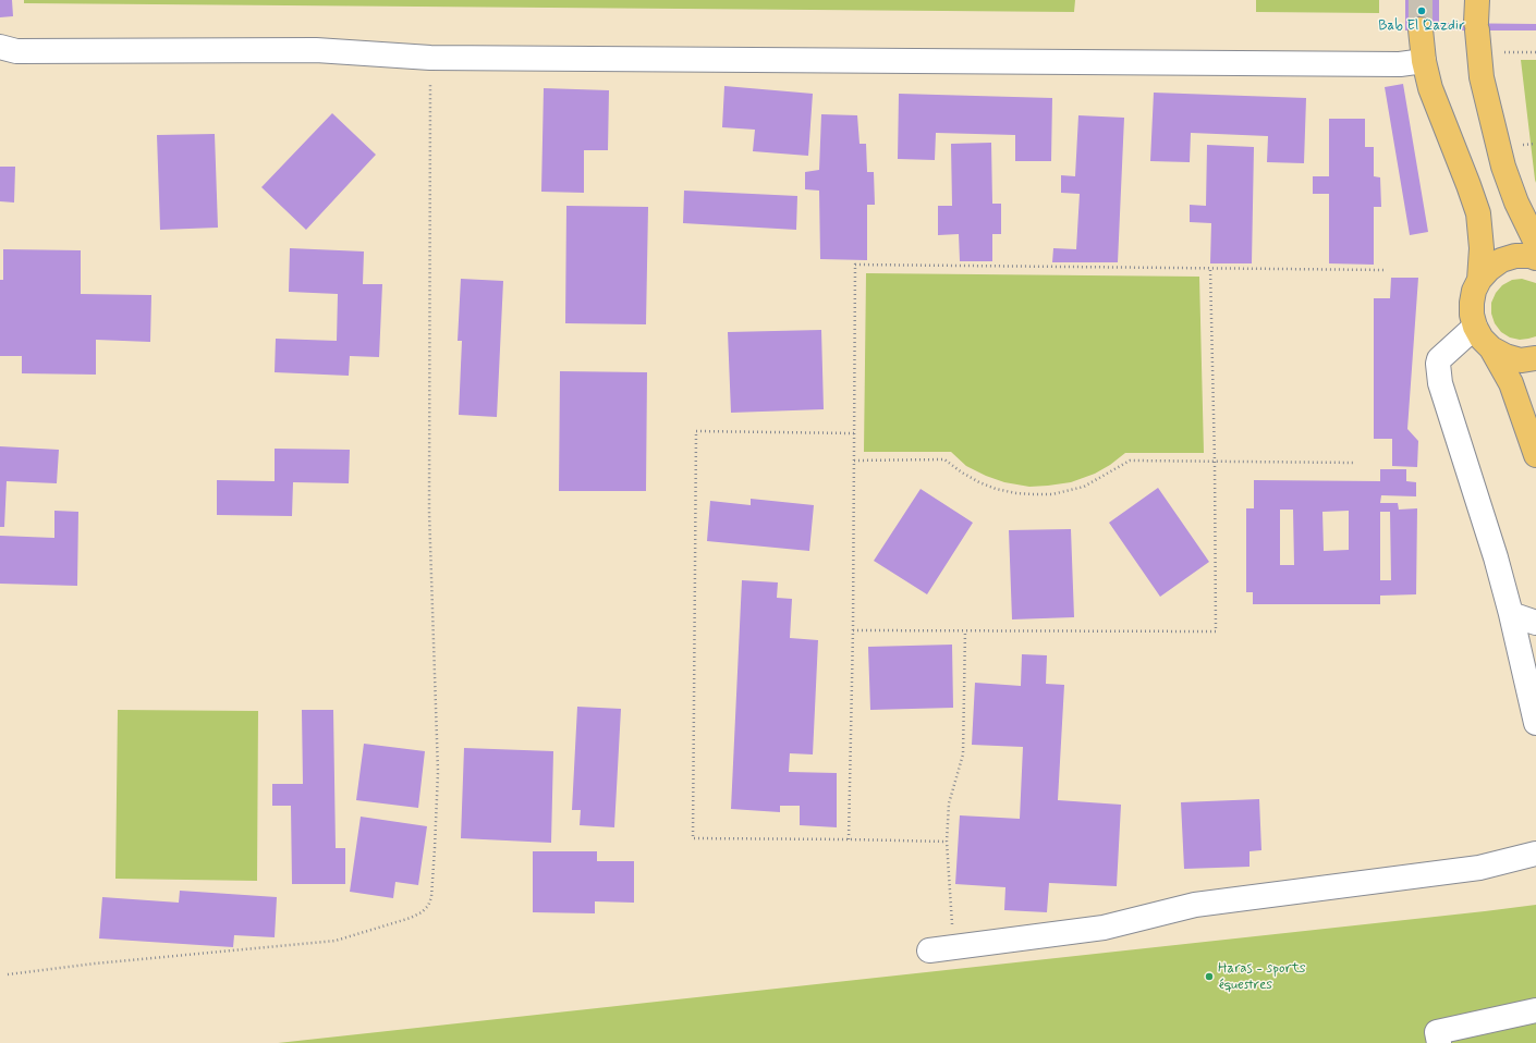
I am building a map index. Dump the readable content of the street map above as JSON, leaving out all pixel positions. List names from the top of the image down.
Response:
{
  "places": ["Bab El Qazdir", "Haras - sports équestres"]
}
